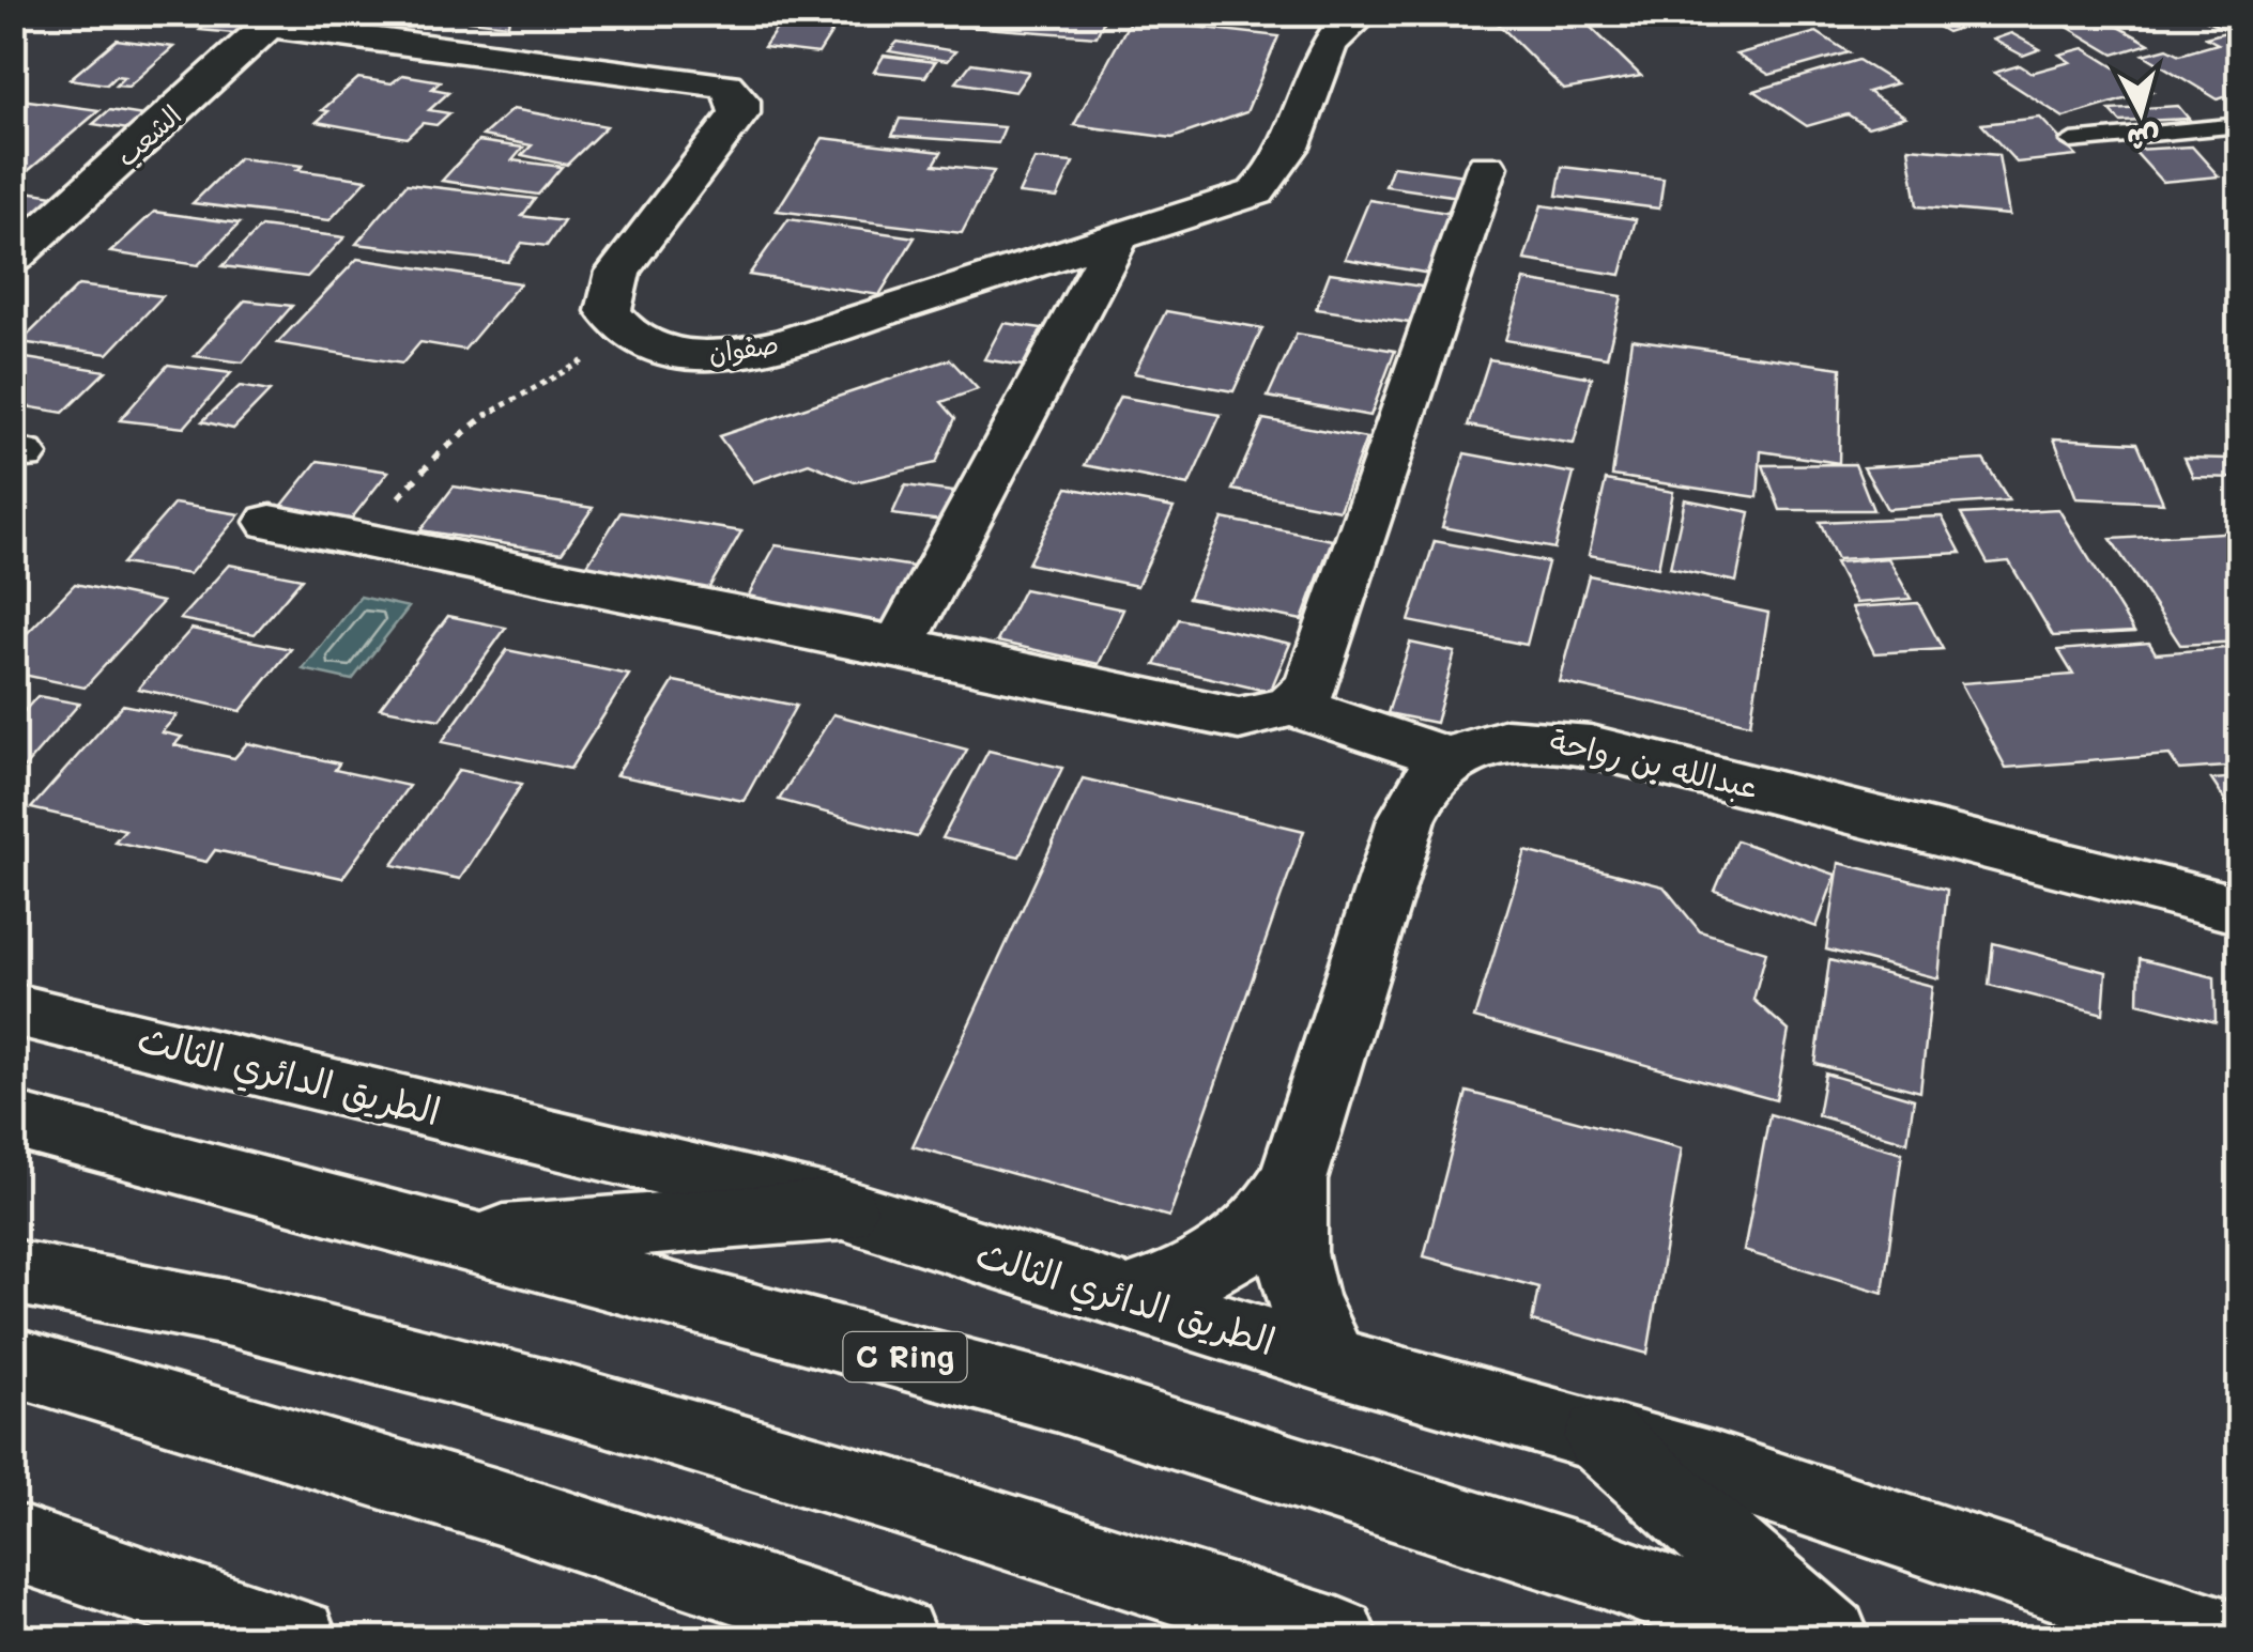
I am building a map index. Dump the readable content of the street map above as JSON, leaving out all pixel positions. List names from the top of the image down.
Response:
{
  "streets": {
    "main road": [
      "الشعب",
      "صفوان",
      "عبدالله بن رواحة",
      "الطريق الدائري الثالث",
      "C Ring"
    ]
  },
  "north": "bottom"
}
